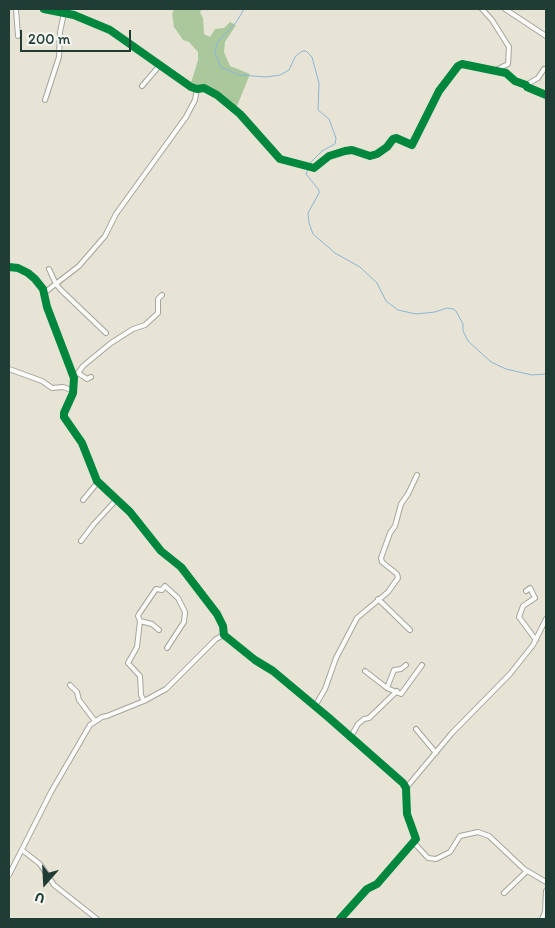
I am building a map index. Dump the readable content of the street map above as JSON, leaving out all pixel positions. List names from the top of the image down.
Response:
{
  "scale_bar": "200 m",
  "north": "bottom"
}
